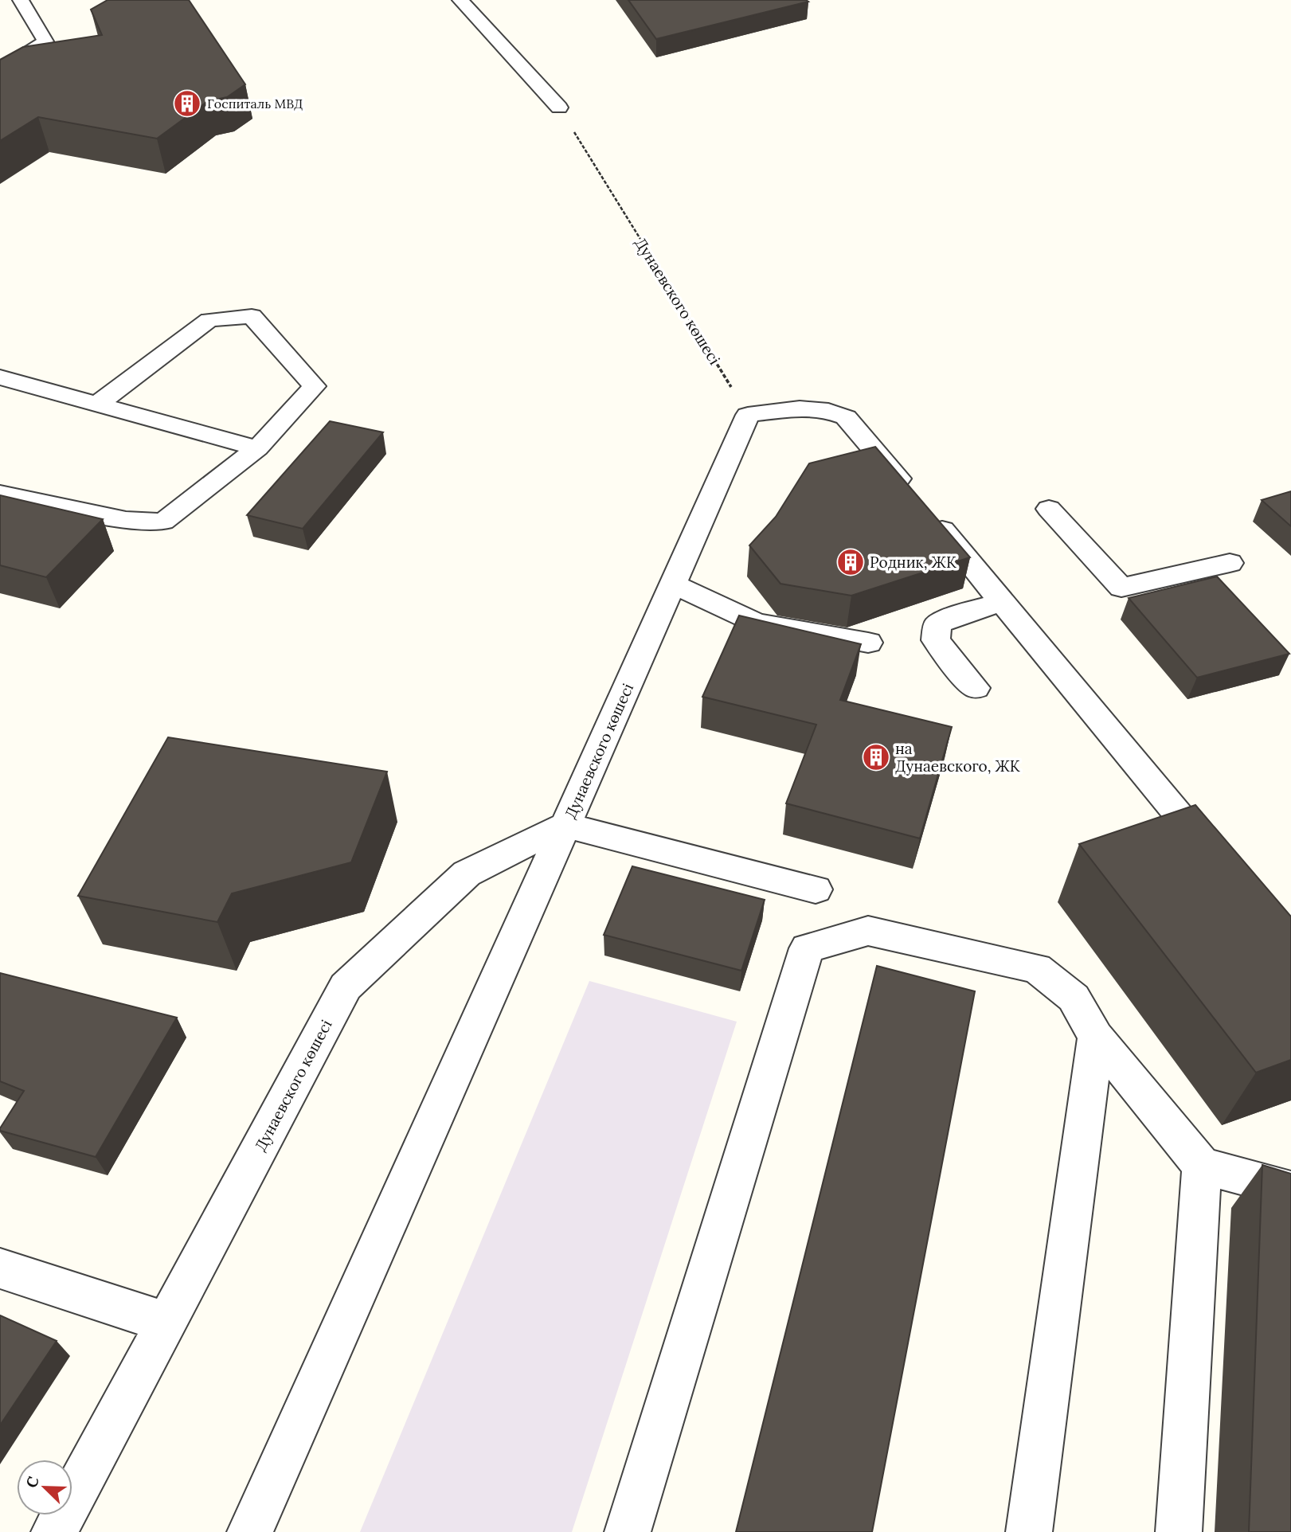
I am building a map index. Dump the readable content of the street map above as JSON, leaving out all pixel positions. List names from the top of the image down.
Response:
{
  "streets": {
    "street": ["Дунаевского көшесі"]
  },
  "places": {
    "building": ["Госпиталь МВД", "Родник, ЖК", "на Дунаевского, ЖК"]
  },
  "north": "top left"
}
